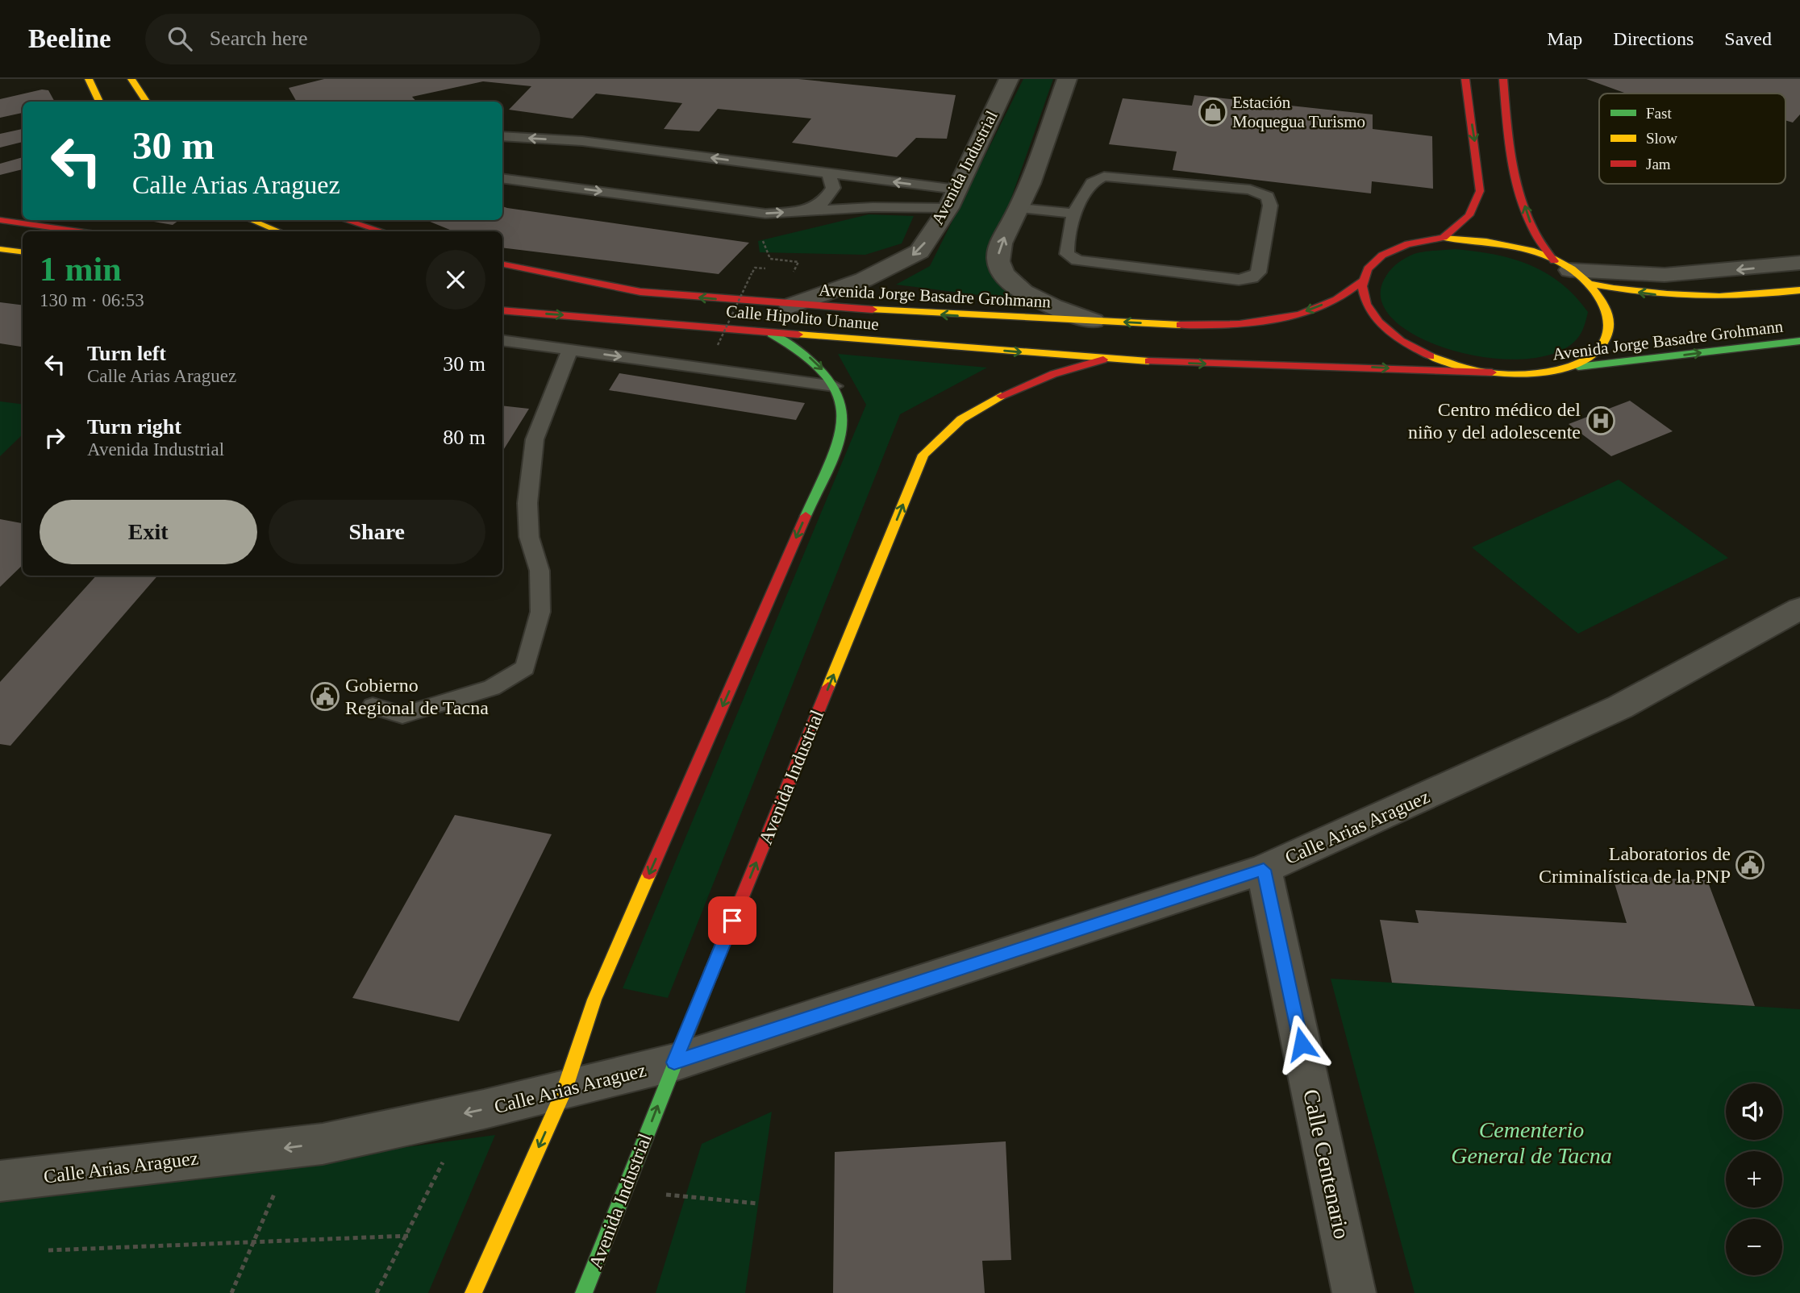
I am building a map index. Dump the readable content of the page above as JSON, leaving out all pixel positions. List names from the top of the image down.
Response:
{
  "streets": {
    "main road": ["Avenida Industrial", "Avenida Jorge Basadre Grohmann", "Calle Hipolito Unanue"],
    "street": ["Calle Arias Araguez", "Calle Centenario"]
  },
  "crossings": [
    ["Avenida Industrial", "Avenida Jorge Basadre Grohmann"],
    ["Avenida Industrial", "Calle Hipolito Unanue"],
    ["Avenida Industrial", "Calle Arias Araguez"],
    ["Calle Arias Araguez", "Calle Centenario"]
  ],
  "one_way": ["Calle Hipolito Unanue"],
  "parks": ["Cementerio General de Tacna"],
  "places": {
    "shop": ["Estación Moquegua Turismo"],
    "hospital": ["Centro médico del niño y del adolescente"],
    "public building": ["Gobierno Regional de Tacna", "Laboratorios de Criminalística de la PNP"]
  },
  "legend": ["Fast", "Slow", "Jam"],
  "page": {
    "header": "Beeline",
    "search": "Search here",
    "nav": ["Map", "Directions", "Saved"],
    "turn": ["30 m", "Calle Arias Araguez"],
    "heading": ["1 min", "130 m · 06:53"],
    "list": [
      {
        "name": "Turn left",
        "note": "Calle Arias Araguez",
        "value": "30 m"
      },
      {
        "name": "Turn right",
        "note": "Avenida Industrial",
        "value": "80 m"
      }
    ],
    "buttons": ["Exit", "Share"],
    "map_buttons": ["+", "−"]
  }
}
